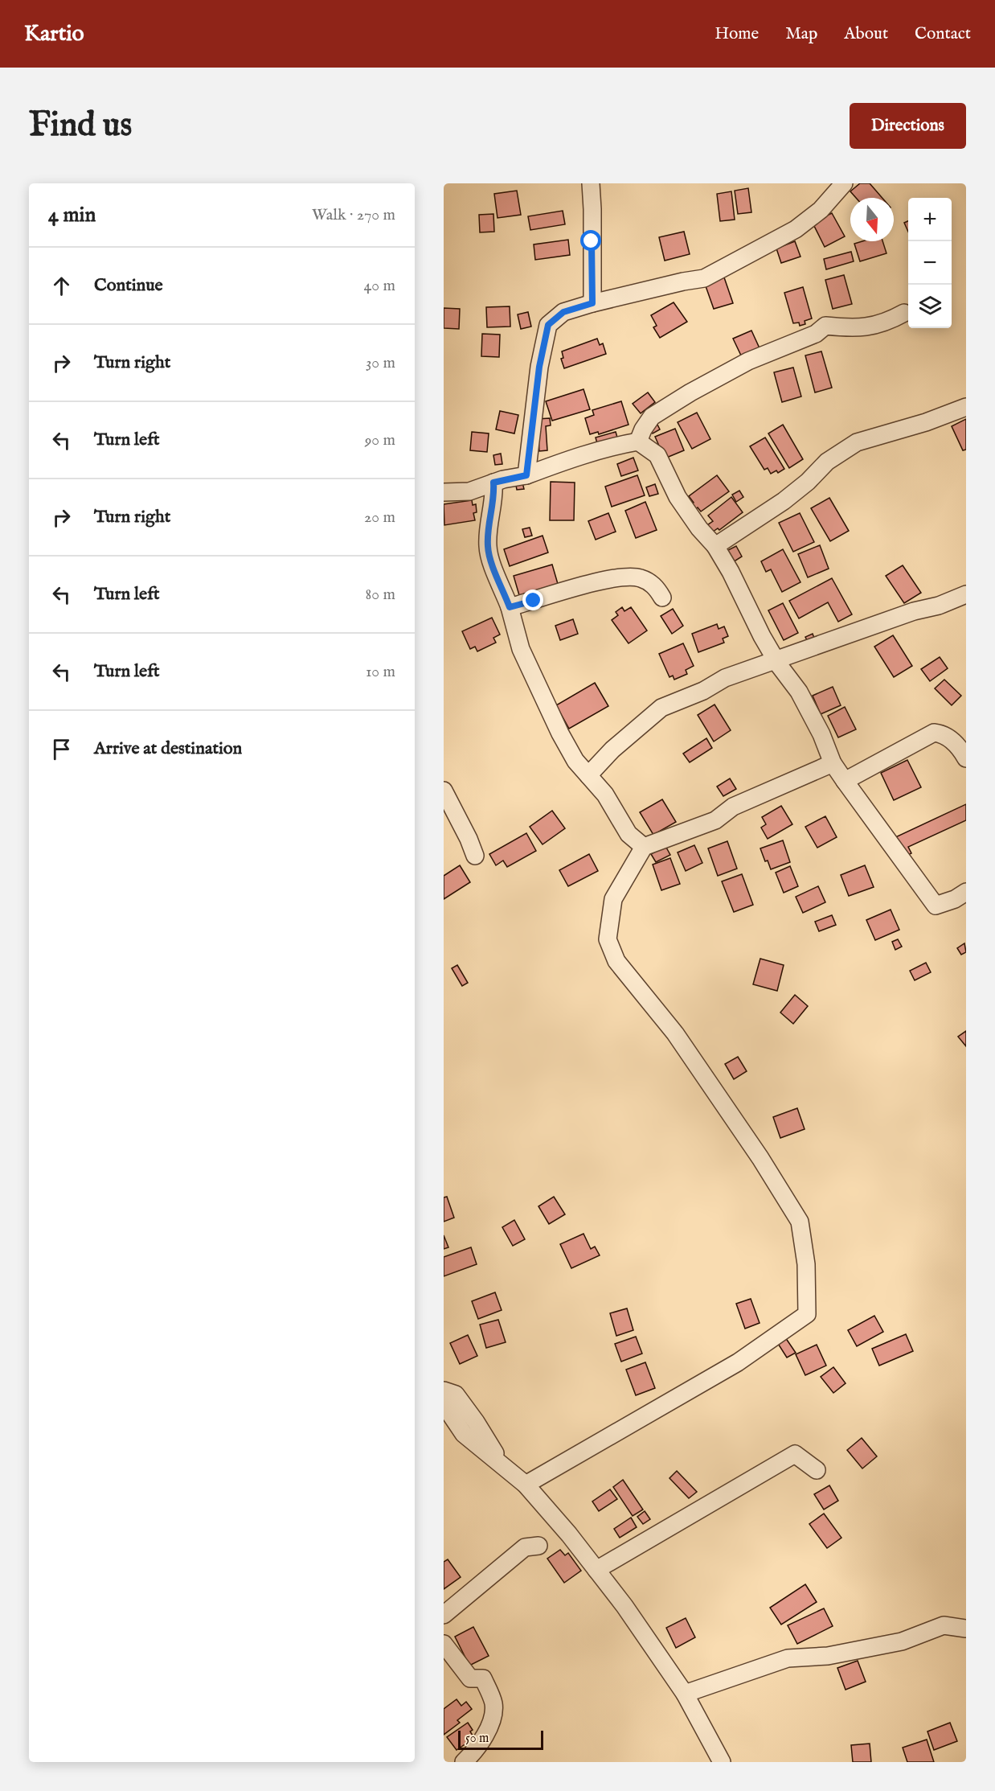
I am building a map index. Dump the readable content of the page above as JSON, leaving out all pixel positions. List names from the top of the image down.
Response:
{
  "scale_bar": "50 m",
  "north": "bottom",
  "page": {
    "header": "Kartio",
    "nav": [
      "Home",
      "Map",
      "About",
      "Contact"
    ],
    "buttons": "Directions",
    "title": "Find us",
    "heading": ["4 min", "Walk · 270 m"],
    "map_buttons": ["+", "−"],
    "list": [
      ["Continue", "40 m"],
      ["Turn right", "30 m"],
      ["Turn left", "90 m"],
      ["Turn right", "20 m"],
      ["Turn left", "80 m"],
      ["Turn left", "10 m"],
      "Arrive at destination"
    ],
    "scale": "50 m"
  }
}
